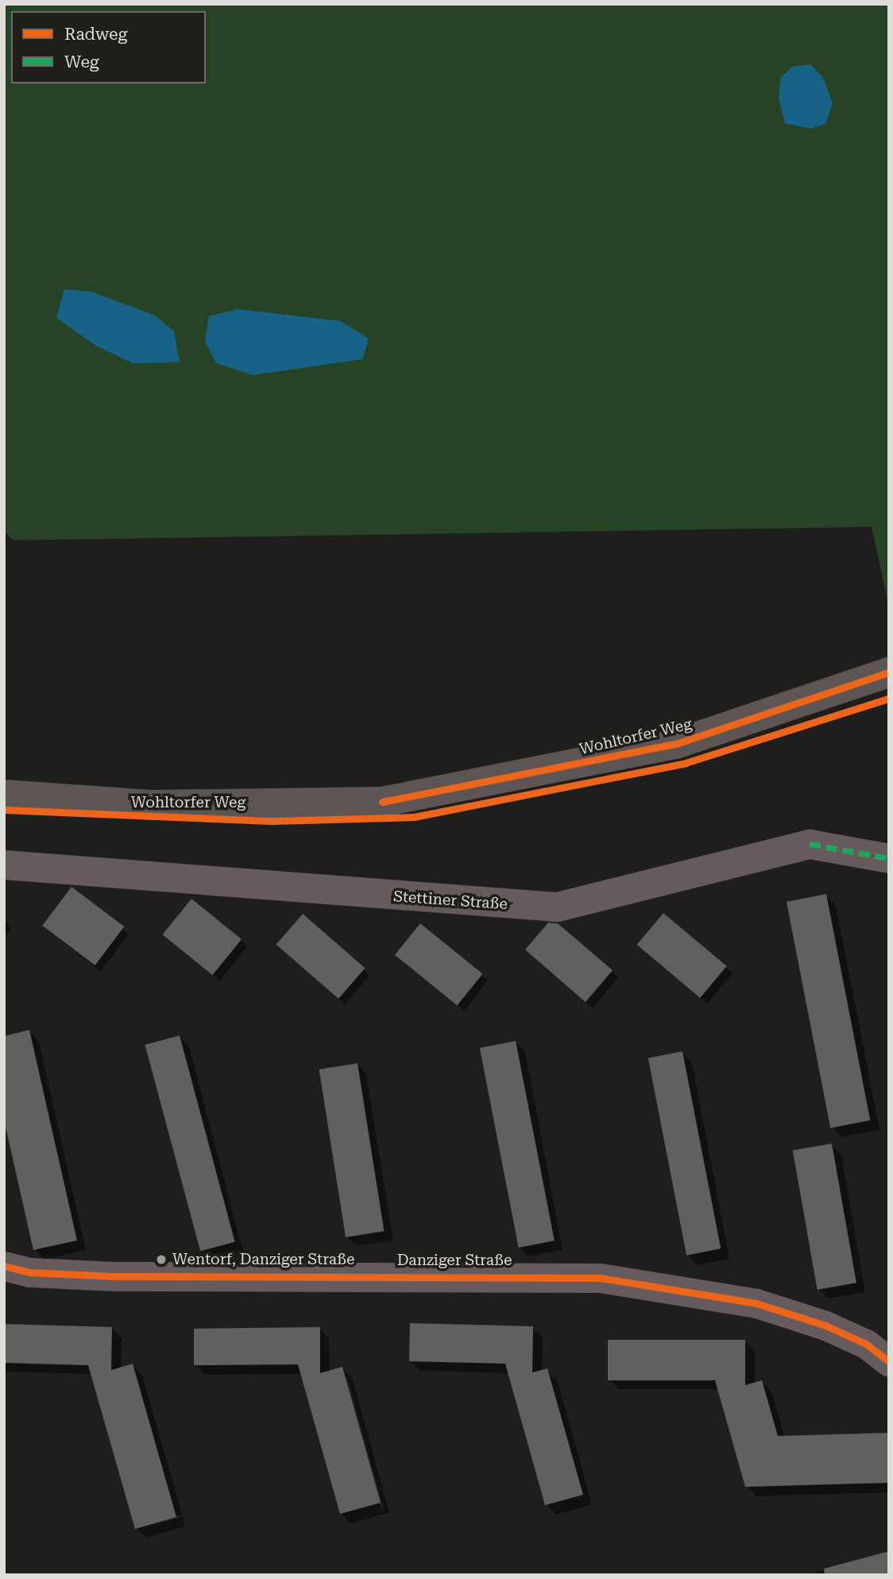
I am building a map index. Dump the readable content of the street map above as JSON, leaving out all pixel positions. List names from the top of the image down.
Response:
{
  "streets": {
    "main road": ["Wohltorfer Weg"],
    "street": ["Stettiner Straße", "Danziger Straße"]
  },
  "places": ["Wentorf, Danziger Straße"],
  "legend": ["Radweg", "Weg"]
}
